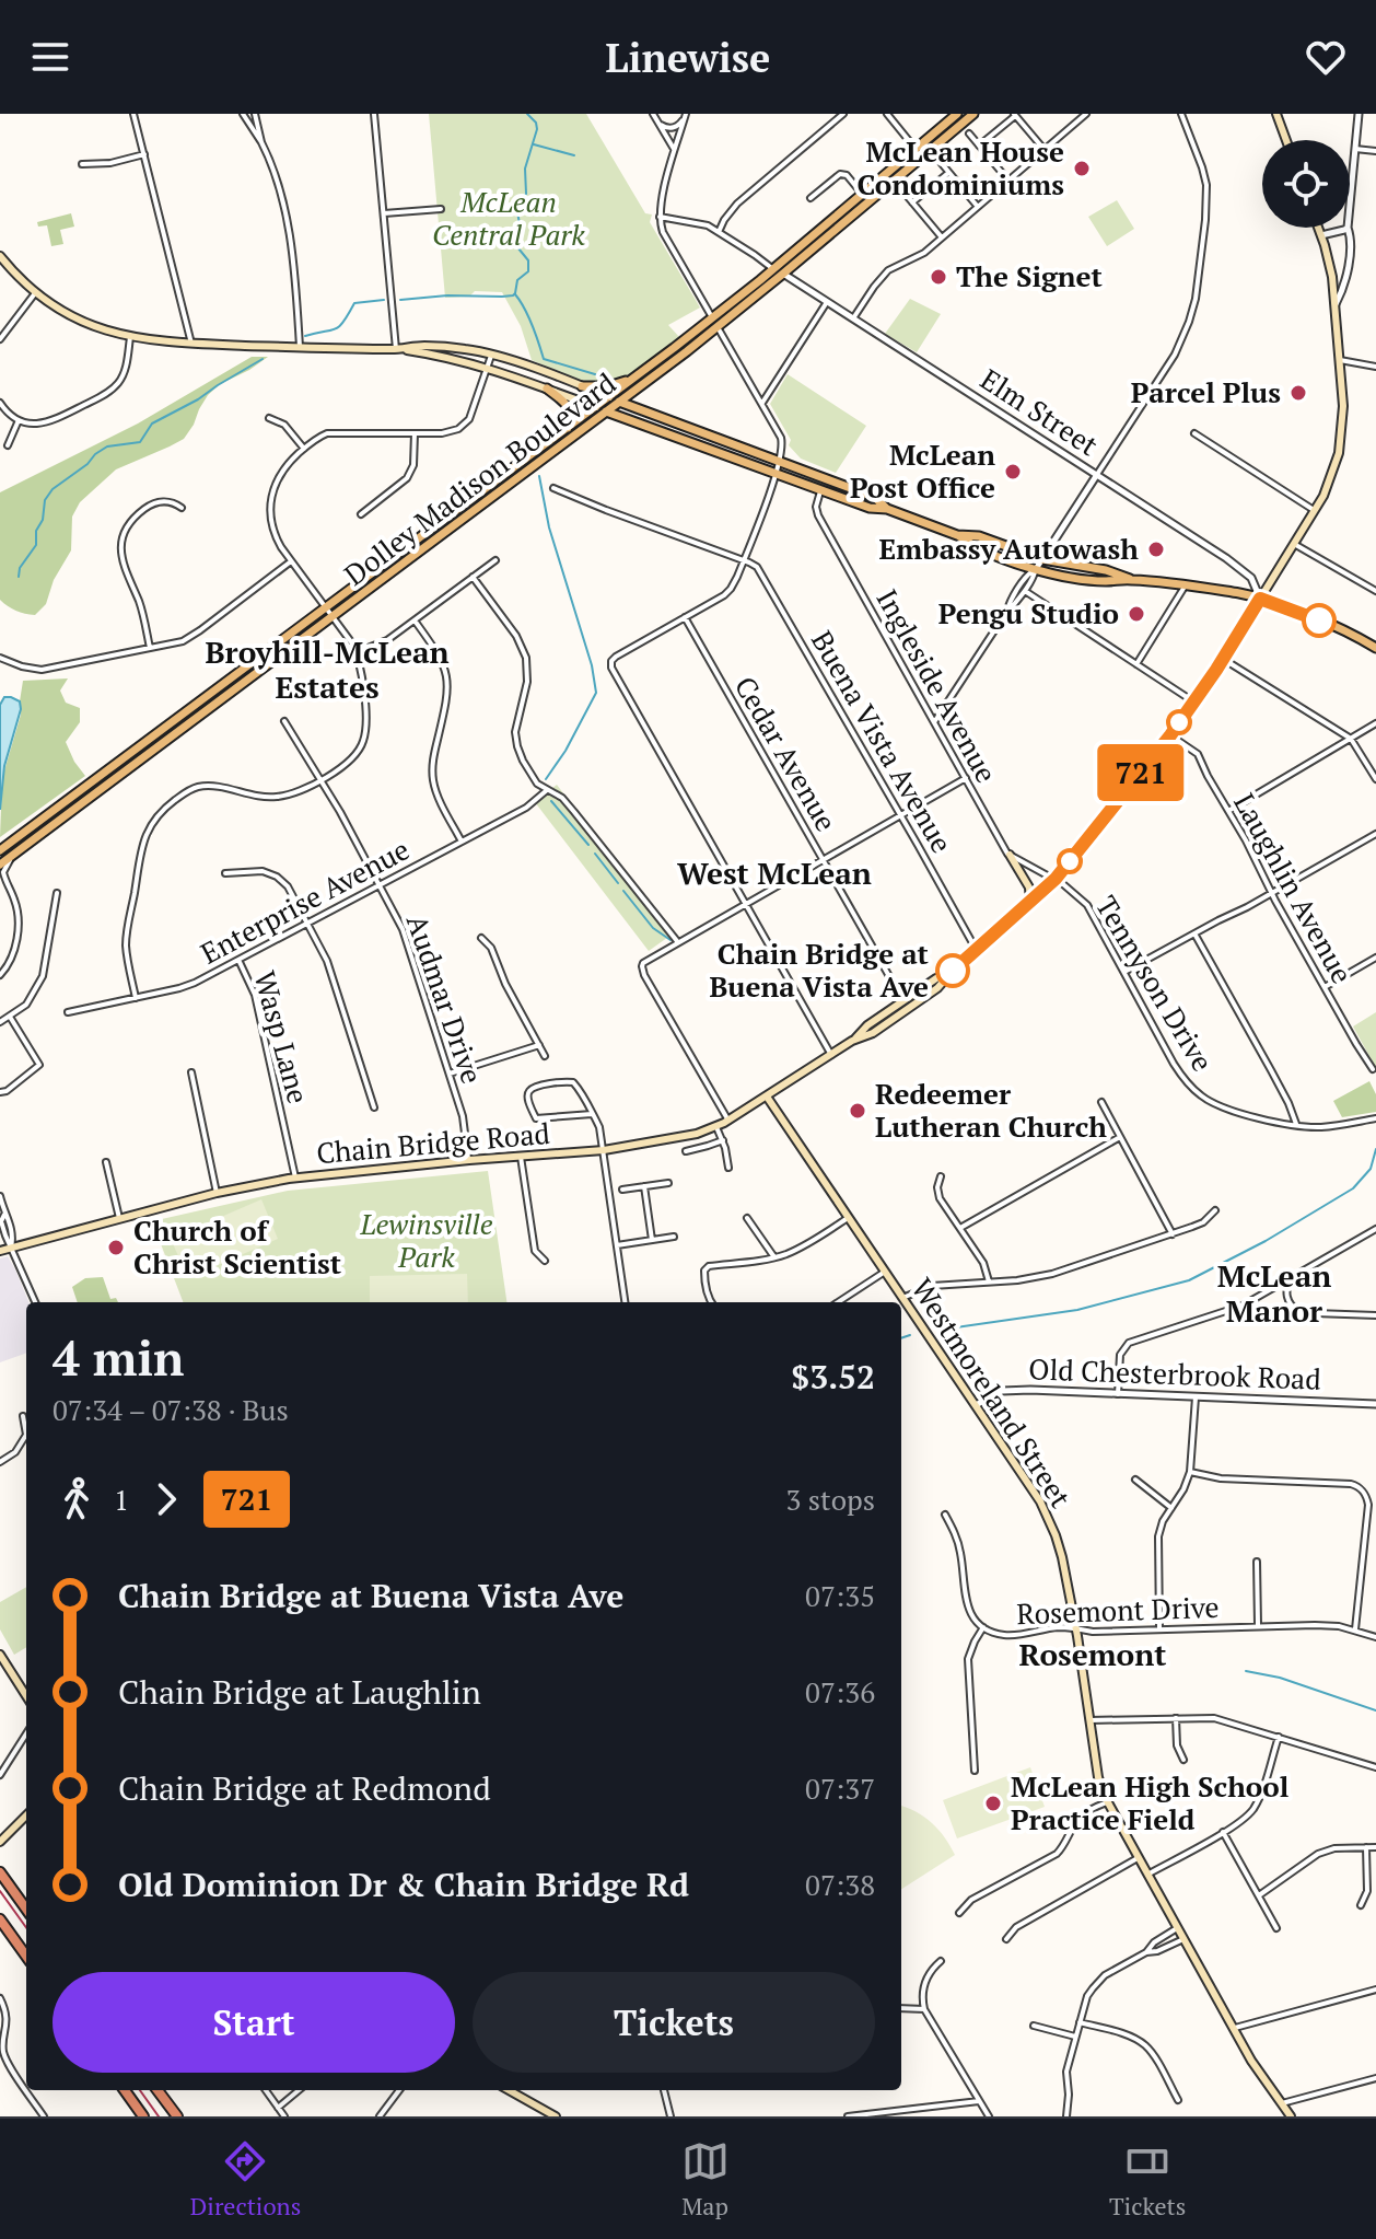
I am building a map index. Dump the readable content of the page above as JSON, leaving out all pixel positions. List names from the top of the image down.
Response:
{
  "streets": {
    "main road": ["Dolley Madison Boulevard", "Chain Bridge Road", "Westmoreland Street"],
    "street": [
      "Elm Street",
      "Ingleside Avenue",
      "Buena Vista Avenue",
      "Cedar Avenue",
      "Laughlin Avenue",
      "Enterprise Avenue",
      "Tennyson Drive",
      "Audmar Drive",
      "Wasp Lane",
      "Old Chesterbrook Road",
      "Rosemont Drive"
    ]
  },
  "crossings": [
    ["Elm Street", "Dolley Madison Boulevard"],
    ["Elm Street", "Chain Bridge Road"],
    ["Buena Vista Avenue", "Chain Bridge Road"],
    ["Cedar Avenue", "Chain Bridge Road"],
    ["Laughlin Avenue", "Chain Bridge Road"],
    ["Enterprise Avenue", "Audmar Drive"],
    ["Enterprise Avenue", "Wasp Lane"],
    ["Tennyson Drive", "Chain Bridge Road"],
    ["Audmar Drive", "Chain Bridge Road"],
    ["Wasp Lane", "Chain Bridge Road"],
    ["Chain Bridge Road", "Westmoreland Street"],
    ["Old Chesterbrook Road", "Westmoreland Street"],
    ["Westmoreland Street", "Rosemont Drive"]
  ],
  "districts": [
    "Broyhill-McLean Estates",
    "West McLean",
    "McLean Manor",
    "Rosemont"
  ],
  "parks": ["McLean Central Park", "Lewinsville Park"],
  "places": [
    "McLean House Condominiums",
    "The Signet",
    "Parcel Plus",
    "McLean Post Office",
    "Embassy Autowash",
    "Pengu Studio",
    "Chain Bridge at Buena Vista Ave",
    "Redeemer Lutheran Church",
    "Church of Christ Scientist",
    "McLean High School Practice Field"
  ],
  "lines": ["bus line 721"],
  "page": {
    "header": "Linewise",
    "on_map": "721",
    "heading": ["4 min", "07:34 – 07:38 · Bus", "$3.52"],
    "legs": ["1", "721", "3 stops"],
    "list": [
      {
        "name": "Chain Bridge at Buena Vista Ave",
        "value": "07:35"
      },
      {
        "name": "Chain Bridge at Laughlin",
        "value": "07:36"
      },
      {
        "name": "Chain Bridge at Redmond",
        "value": "07:37"
      },
      {
        "name": "Old Dominion Dr & Chain Bridge Rd",
        "value": "07:38"
      }
    ],
    "buttons": ["Start", "Tickets"],
    "tabs": ["Directions", "Map", "Tickets"]
  }
}
